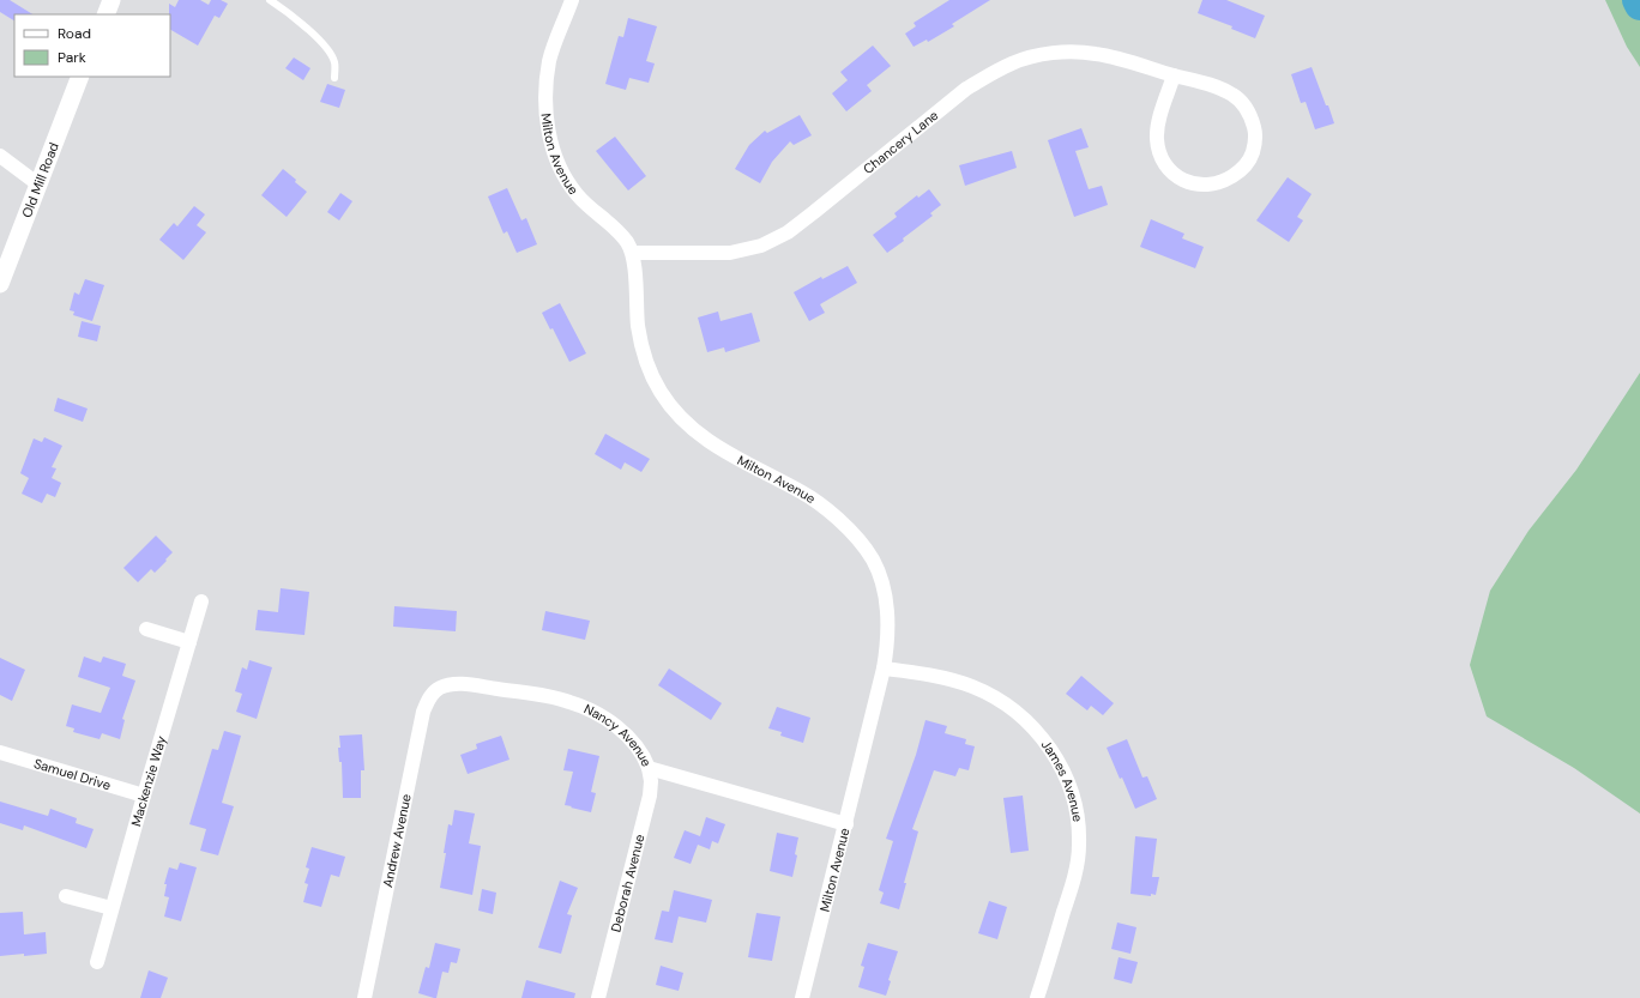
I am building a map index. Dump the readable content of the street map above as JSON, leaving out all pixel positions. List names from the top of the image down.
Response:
{
  "streets": {
    "street": [
      "Chancery Lane",
      "Milton Avenue",
      "Old Mill Road",
      "Nancy Avenue",
      "Samuel Drive",
      "Mackenzie Way",
      "James Avenue",
      "Andrew Avenue",
      "Deborah Avenue"
    ]
  },
  "crossings": [
    ["Chancery Lane", "Milton Avenue"],
    ["Milton Avenue", "Nancy Avenue"],
    ["Milton Avenue", "James Avenue"],
    ["Nancy Avenue", "Andrew Avenue"],
    ["Nancy Avenue", "Deborah Avenue"],
    ["Samuel Drive", "Mackenzie Way"]
  ],
  "legend": ["Road", "Park"]
}
